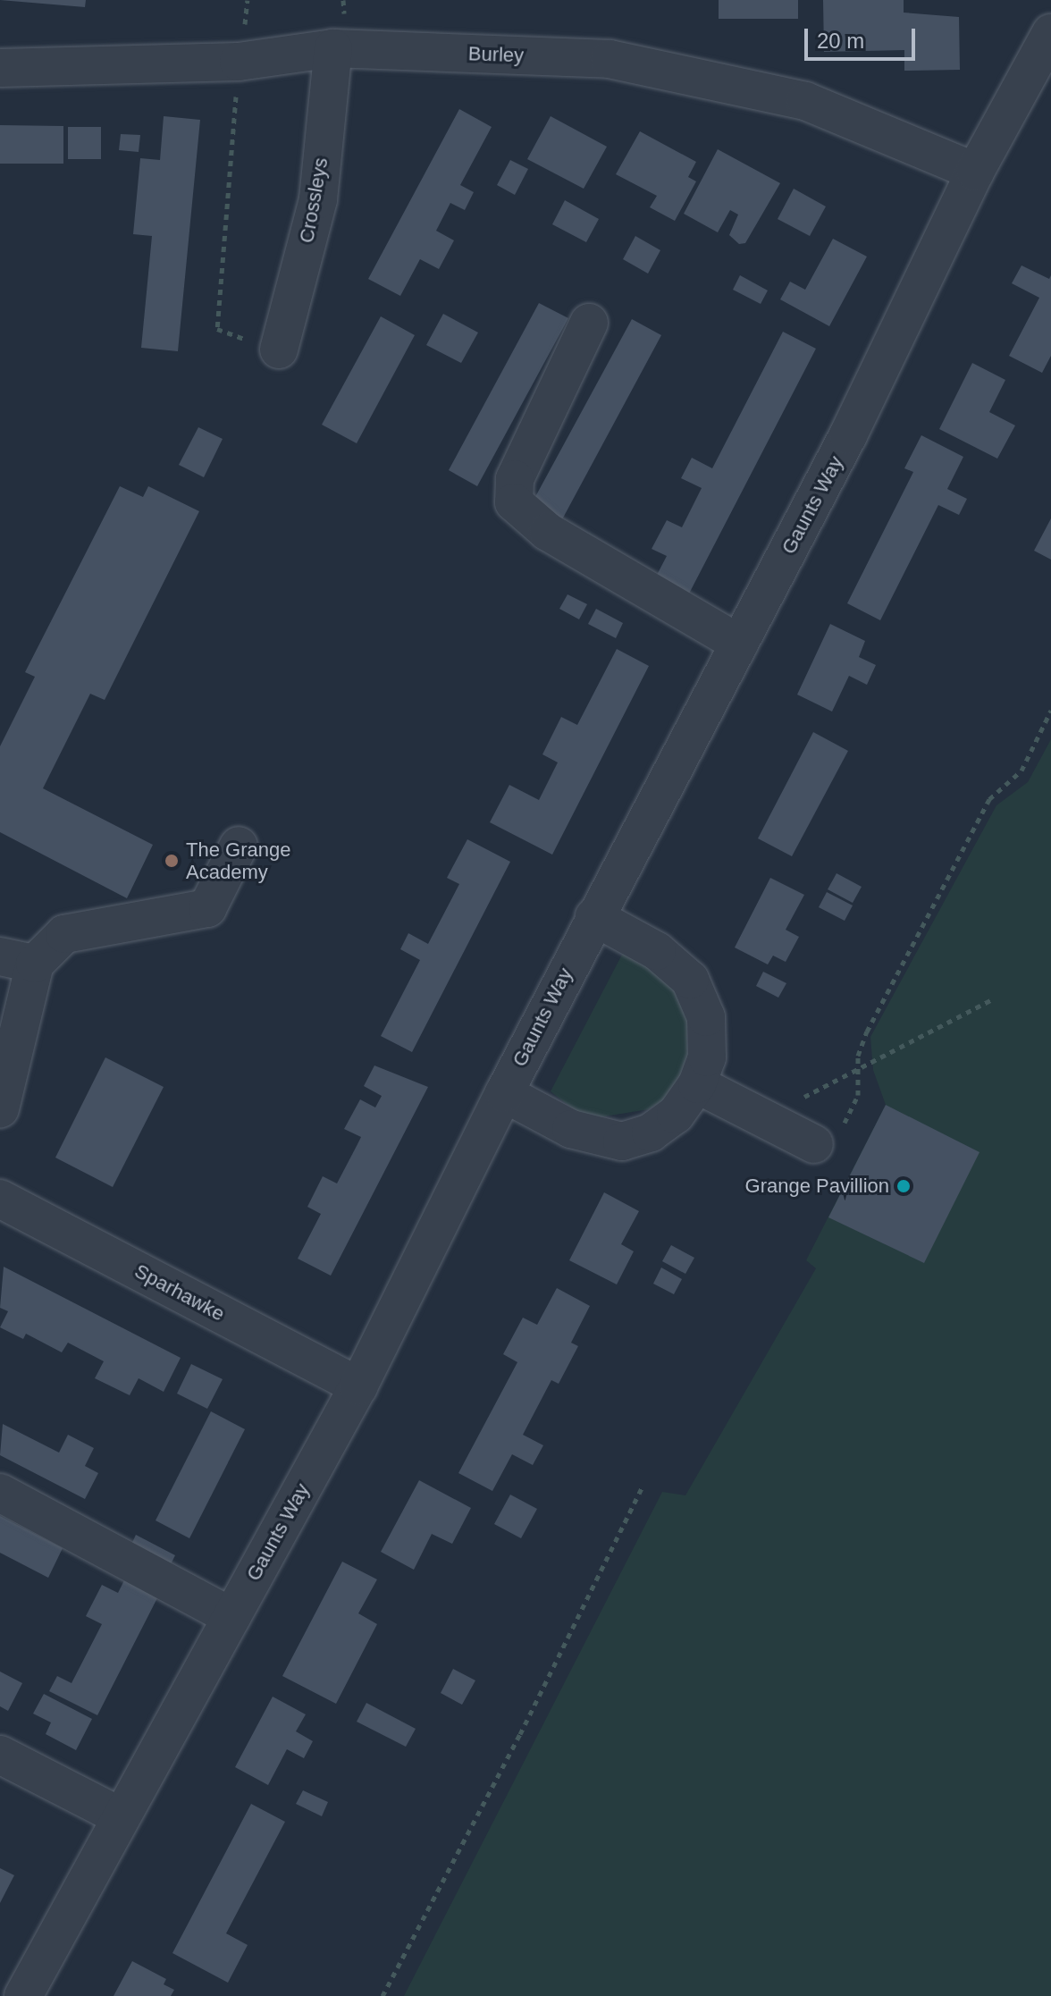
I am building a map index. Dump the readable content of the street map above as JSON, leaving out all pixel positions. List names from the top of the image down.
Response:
{
  "streets": {
    "street": [
      "Burley",
      "Crossleys",
      "Gaunts Way",
      "Sparhawke"
    ]
  },
  "crossings": [
    ["Burley", "Crossleys"],
    ["Burley", "Gaunts Way"],
    ["Gaunts Way", "Sparhawke"]
  ],
  "places": ["The Grange Academy", "Grange Pavillion"],
  "scale_bar": "20 m"
}
